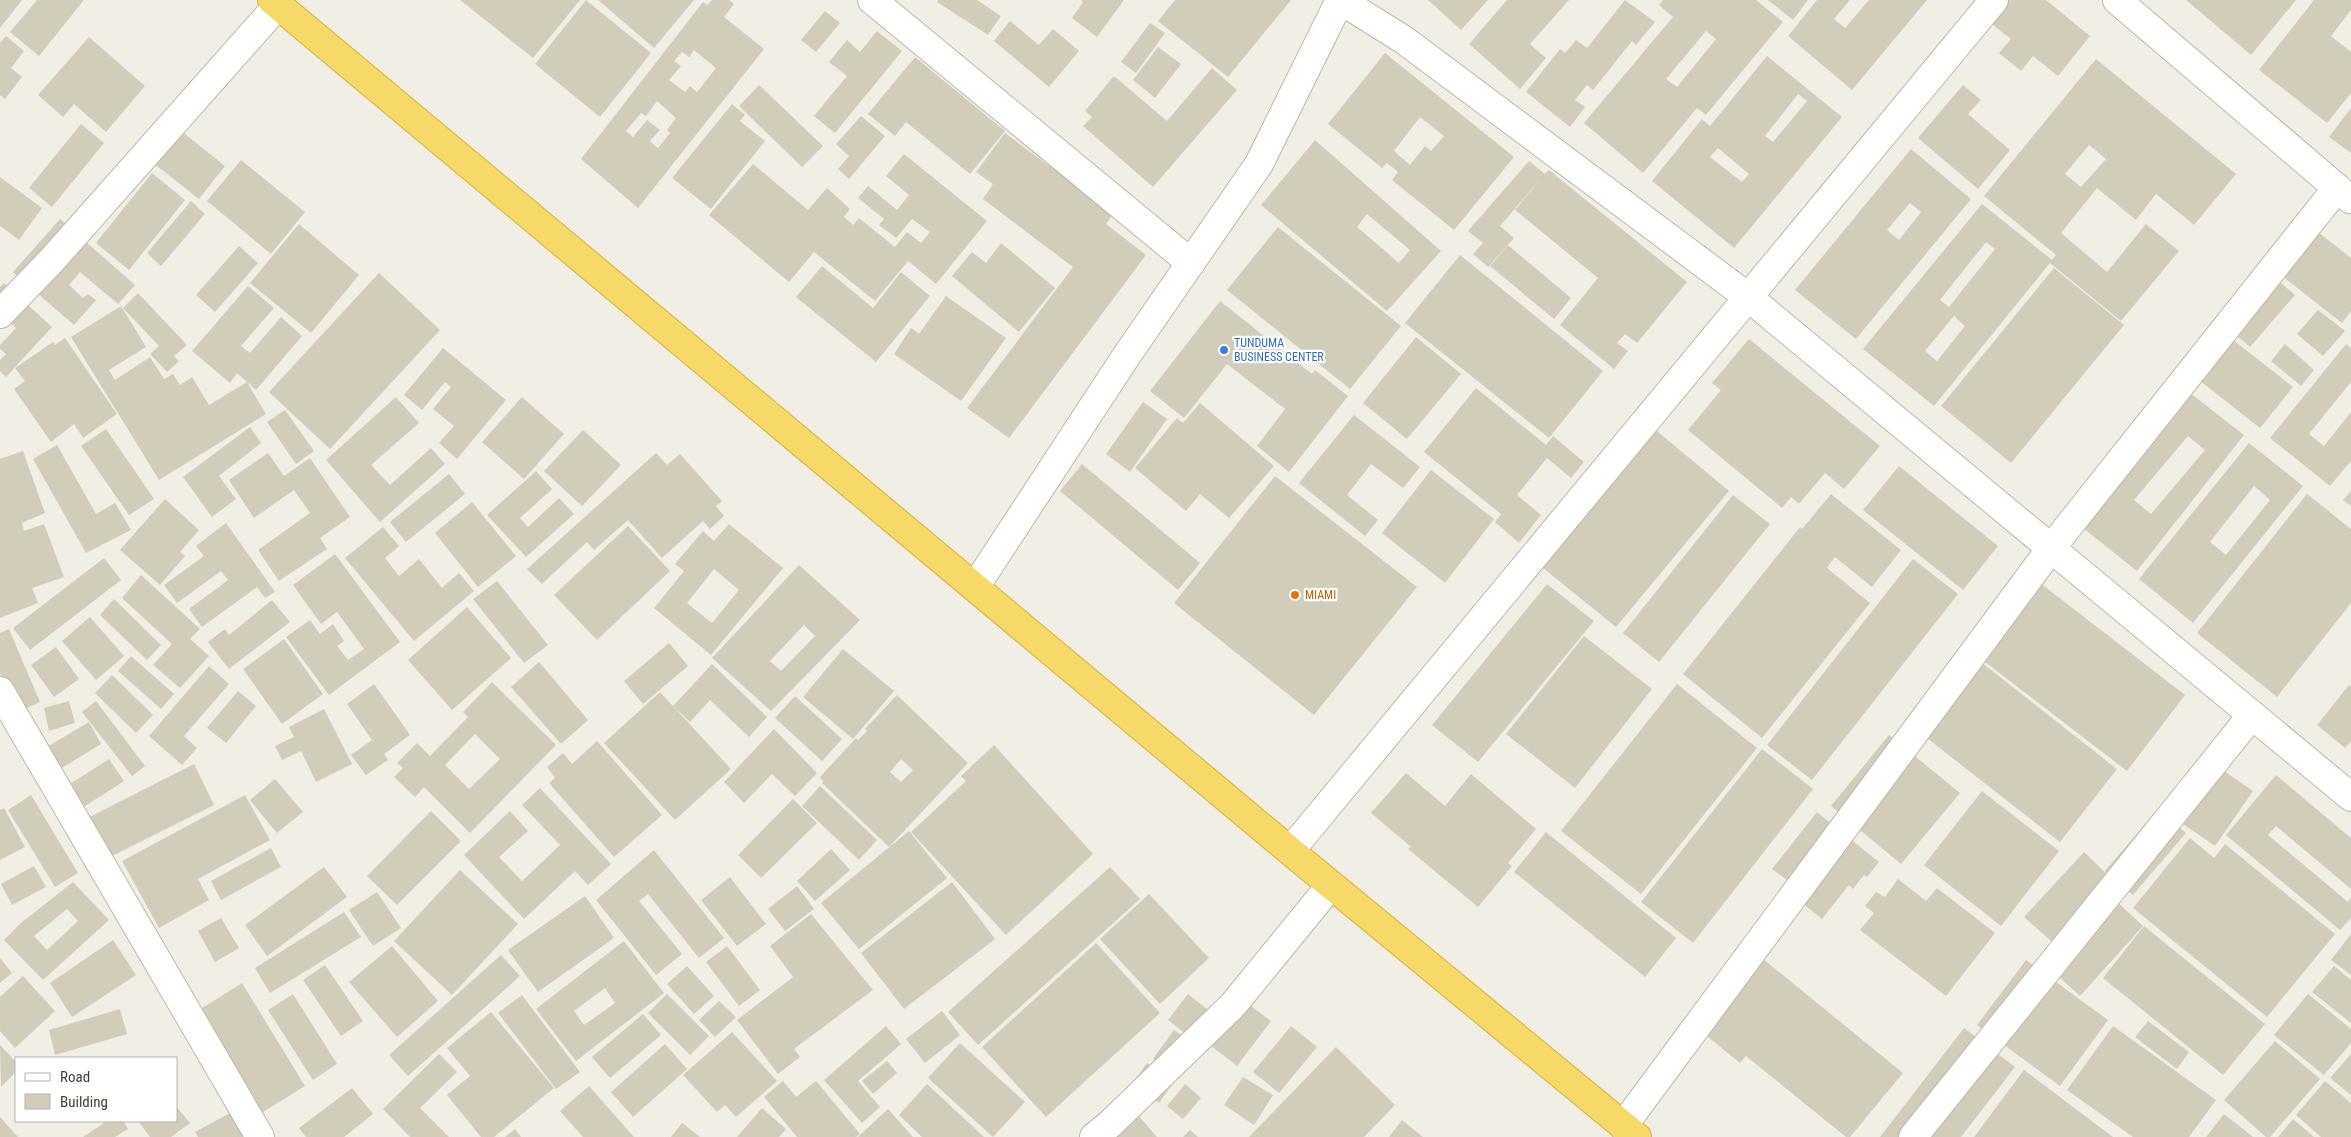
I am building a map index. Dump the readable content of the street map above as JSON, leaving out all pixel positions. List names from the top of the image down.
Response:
{
  "places": ["TUNDUMA BUSINESS CENTER", "MIAMI"],
  "legend": ["Road", "Building"]
}
